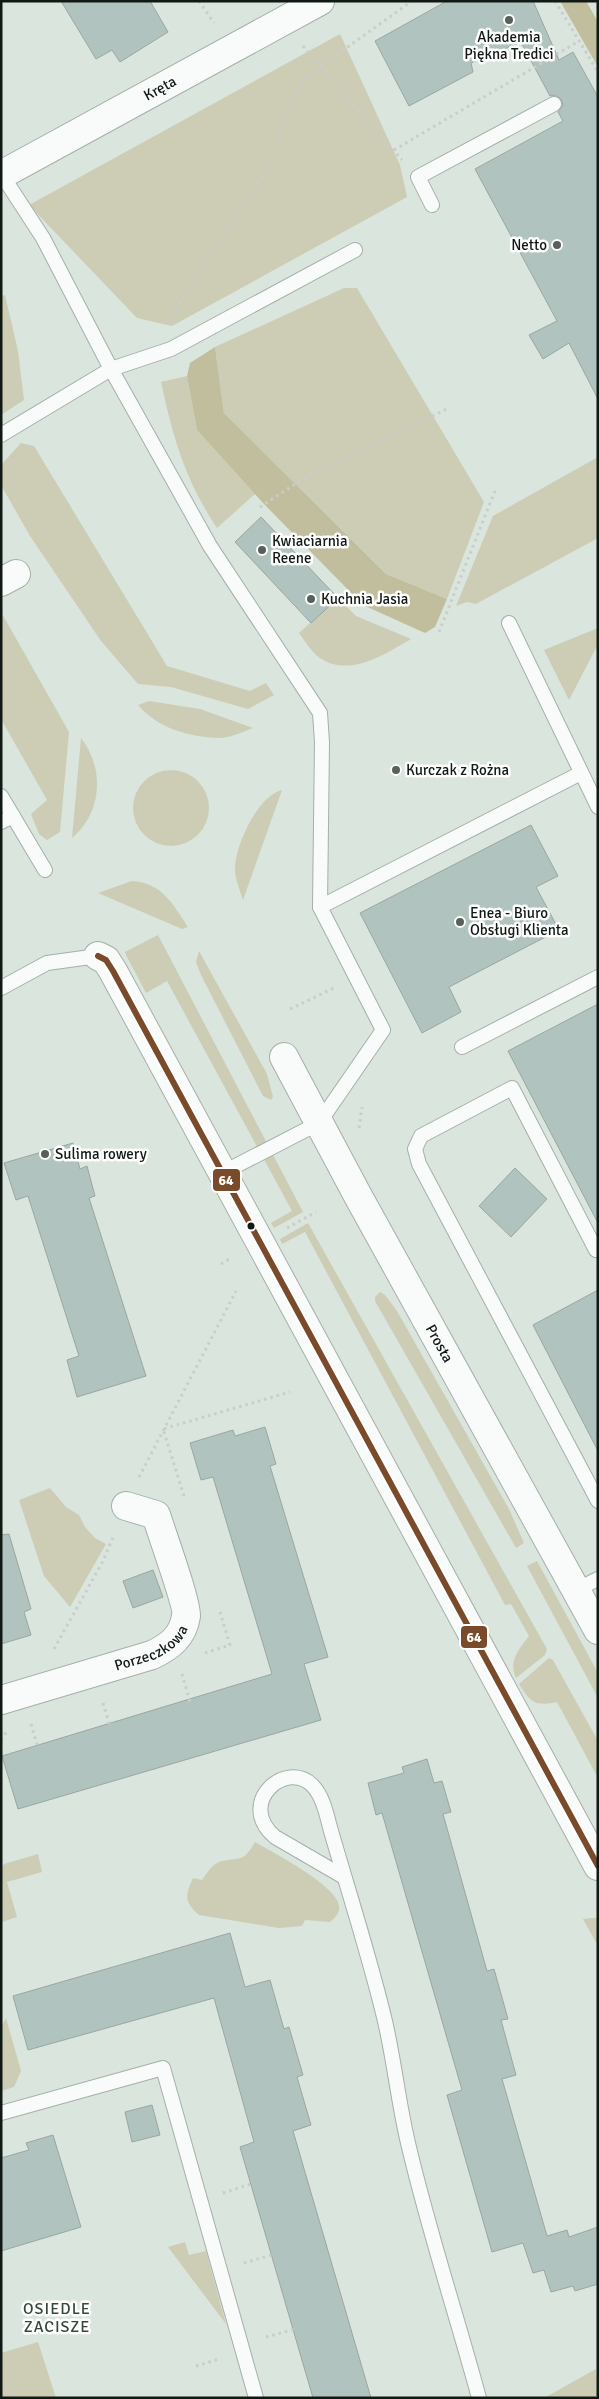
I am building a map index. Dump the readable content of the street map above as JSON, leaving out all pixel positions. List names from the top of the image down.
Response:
{
  "streets": {
    "street": ["Kręta", "Prosta", "Porzeczkowa"]
  },
  "districts": ["OSIEDLE ZACISZE"],
  "places": [
    "Akademia Piękna Tredici",
    "Netto",
    "Kwiaciarnia Reene",
    "Kuchnia Jasia",
    "Kurczak z Rożna",
    "Enea - Biuro Obsługi Klienta",
    "Sulima rowery"
  ],
  "lines": ["transit line 64"]
}
